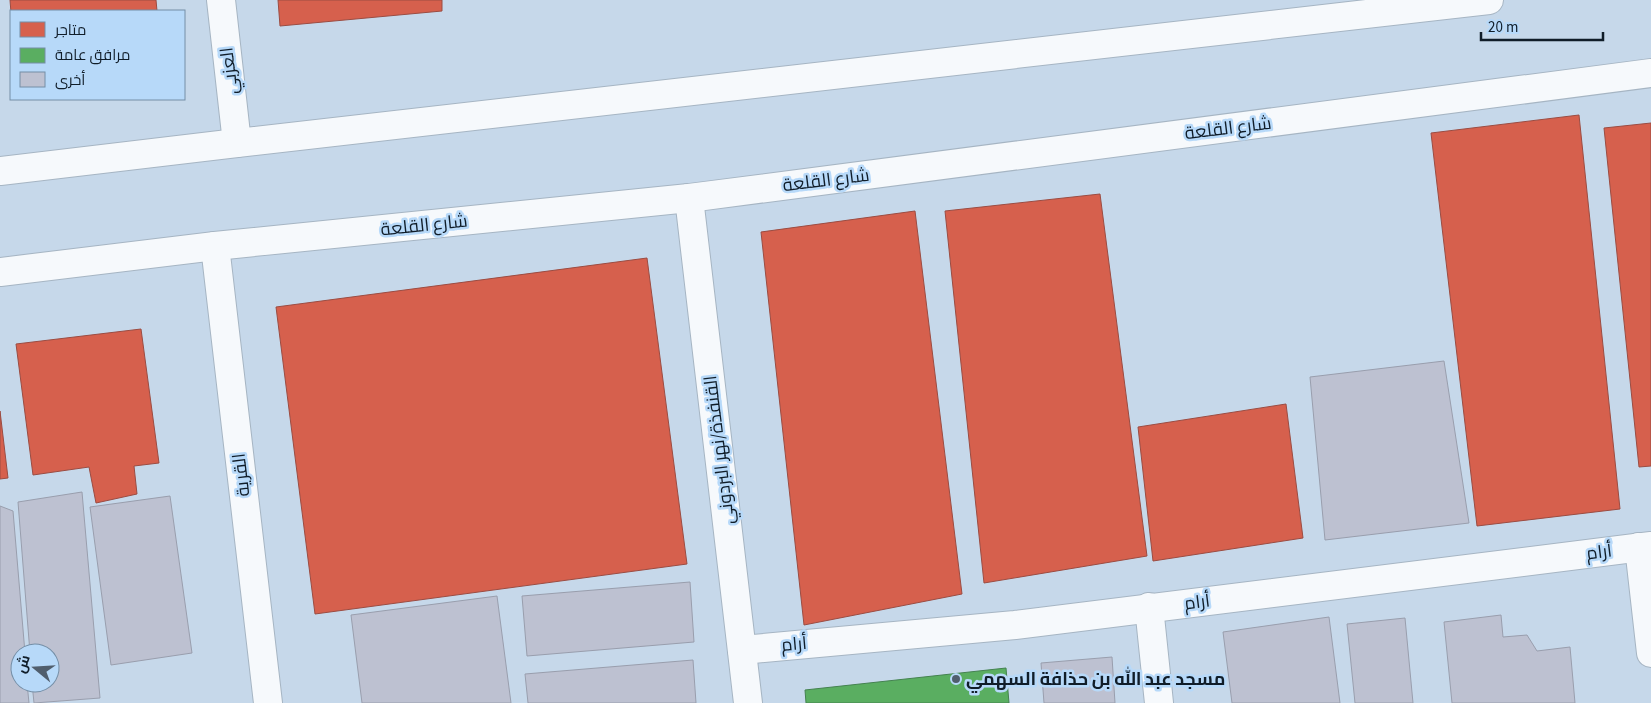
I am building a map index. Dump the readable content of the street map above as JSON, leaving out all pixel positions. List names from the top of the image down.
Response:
{
  "streets": {
    "street": [
      "العزبي",
      "شارع القلعة",
      "القنفذة/نهر البردوني",
      "القرية",
      "أرام"
    ]
  },
  "crossings": [
    ["شارع القلعة", "القنفذة/نهر البردوني"],
    ["شارع القلعة", "القرية"],
    ["القنفذة/نهر البردوني", "أرام"]
  ],
  "places": ["مسجد عبد الله بن حذافة السهمي"],
  "legend": ["متاجر", "مرافق عامة", "أخرى"],
  "scale_bar": "20 m",
  "north": "left"
}
